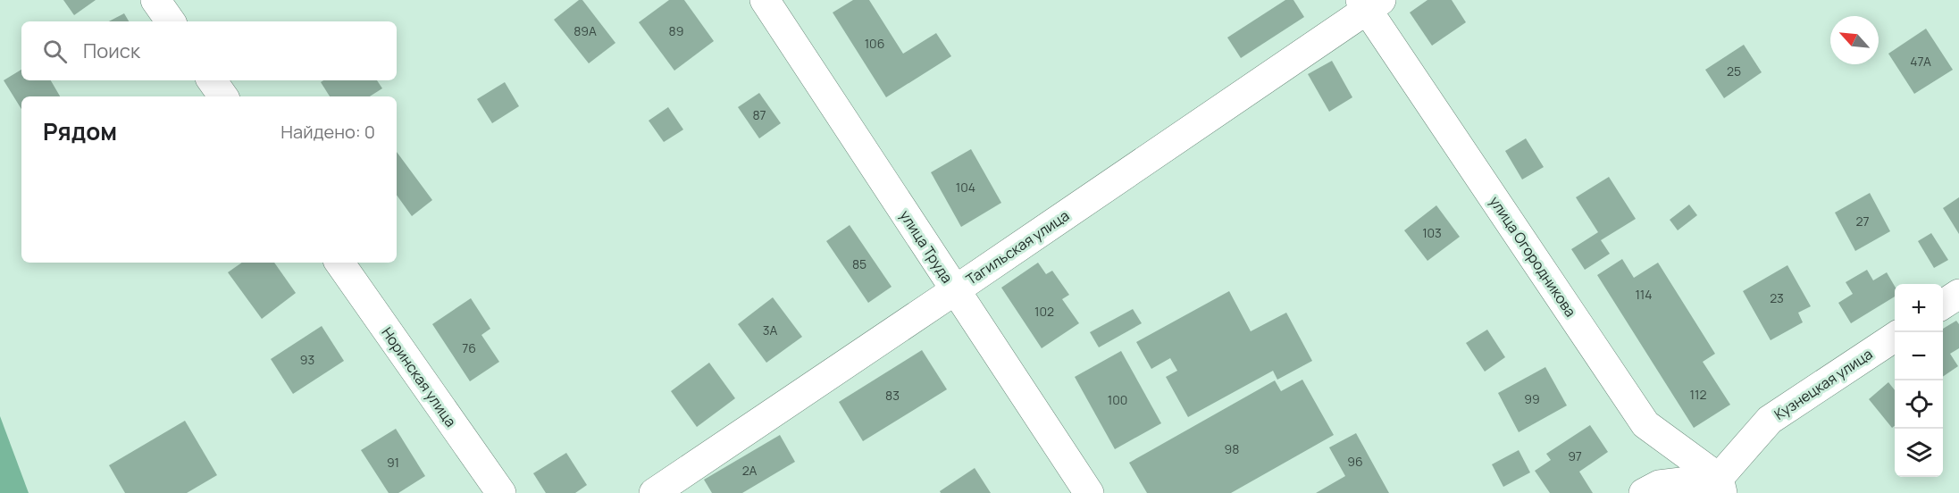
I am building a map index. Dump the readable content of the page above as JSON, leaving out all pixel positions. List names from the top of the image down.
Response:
{
  "streets": {
    "street": [
      "улица Труда",
      "Тагильская улица",
      "улица Огородникова",
      "Норинская улица",
      "Кузнецкая улица"
    ]
  },
  "crossings": [
    ["улица Труда", "Тагильская улица"],
    ["Тагильская улица", "улица Огородникова"],
    ["улица Огородникова", "Кузнецкая улица"]
  ],
  "house_numbers": [
    "89А",
    "89",
    "106",
    "47А",
    "25",
    "87",
    "104",
    "27",
    "103",
    "85",
    "114",
    "23",
    "102",
    "3А",
    "76",
    "93",
    "112",
    "83",
    "99",
    "100",
    "98",
    "97",
    "96",
    "91",
    "2А"
  ],
  "north": "top left",
  "page": {
    "search": "Поиск",
    "heading": ["Рядом", "Найдено: 0"],
    "map_buttons": ["+", "−"]
  }
}
